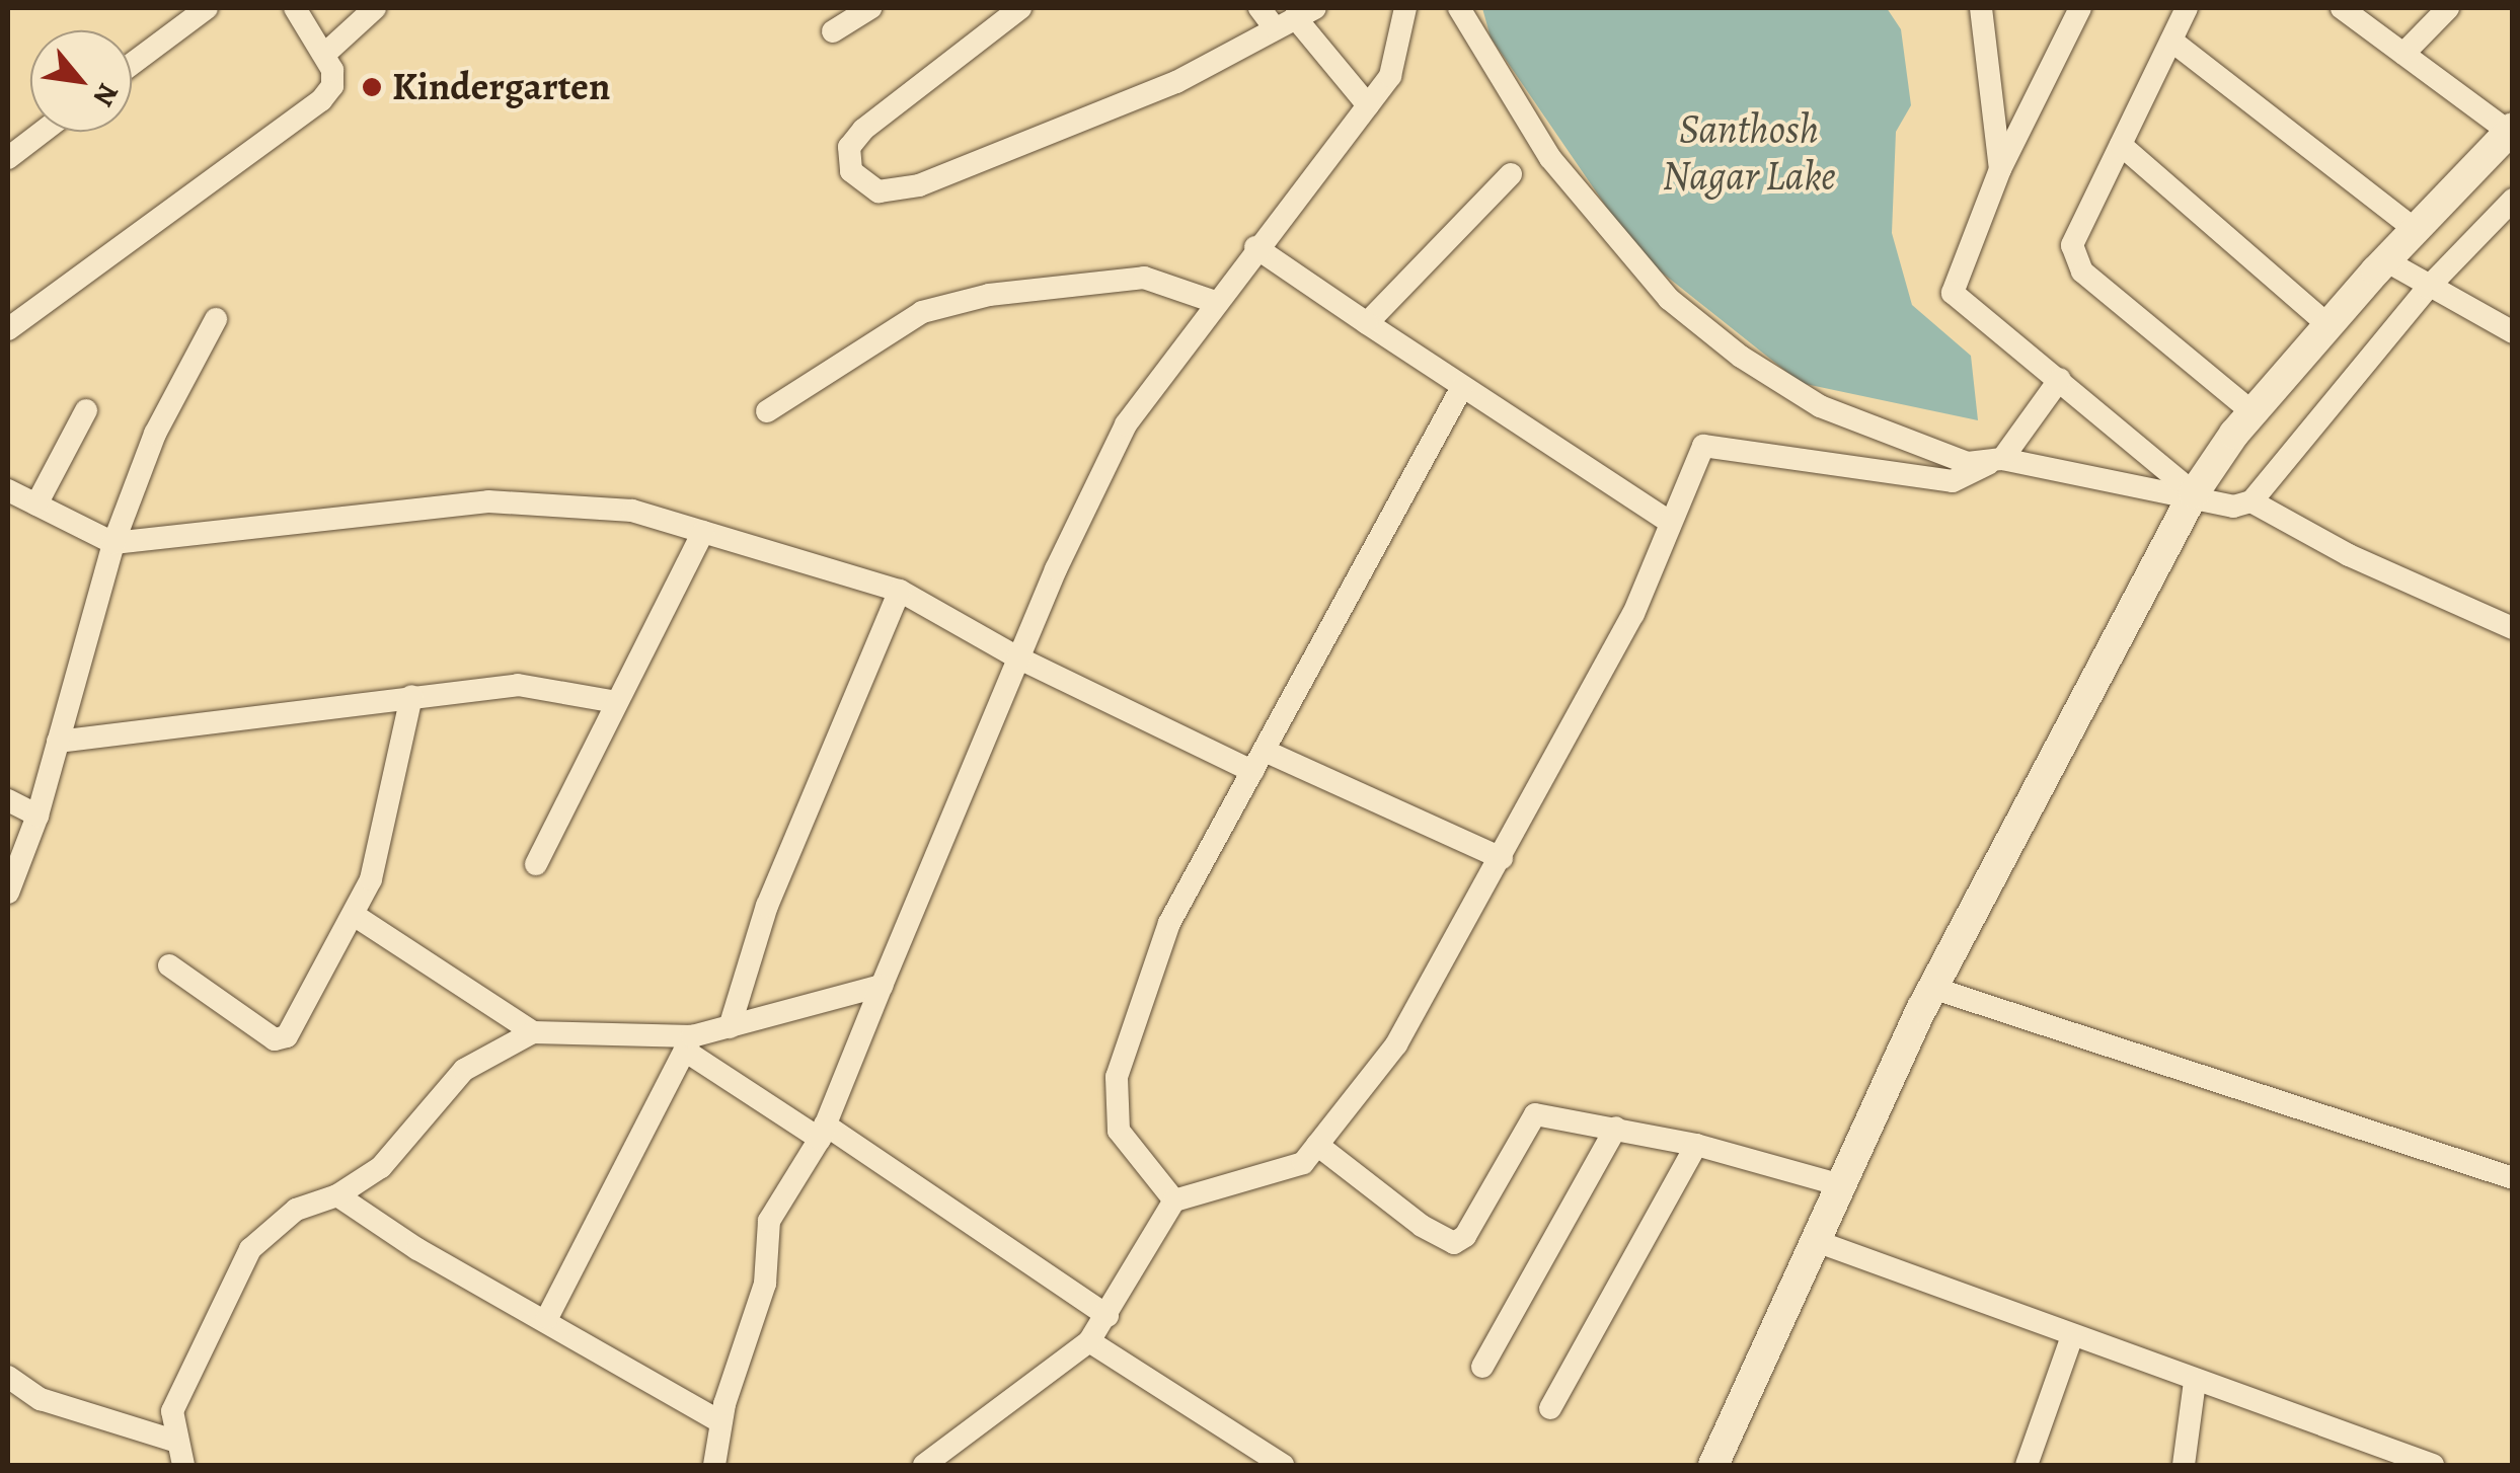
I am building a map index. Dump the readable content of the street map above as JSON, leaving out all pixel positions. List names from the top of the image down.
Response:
{
  "water": ["Santhosh Nagar Lake"],
  "places": ["Kindergarten"],
  "north": "bottom right"
}
